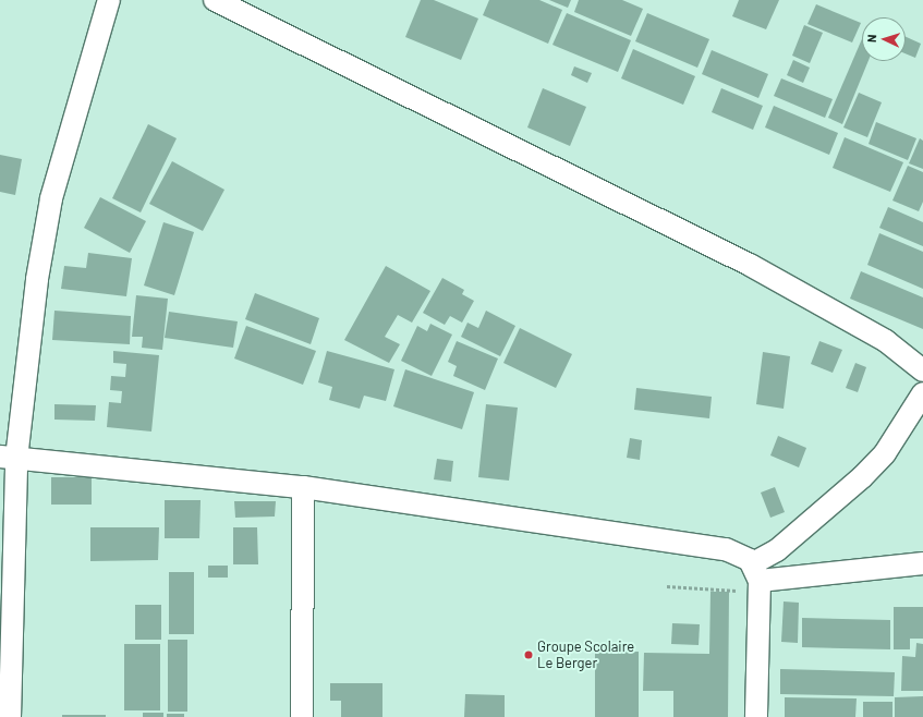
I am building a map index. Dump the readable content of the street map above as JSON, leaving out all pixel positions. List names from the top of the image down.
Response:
{
  "places": ["Groupe Scolaire Le Berger"],
  "north": "left"
}
